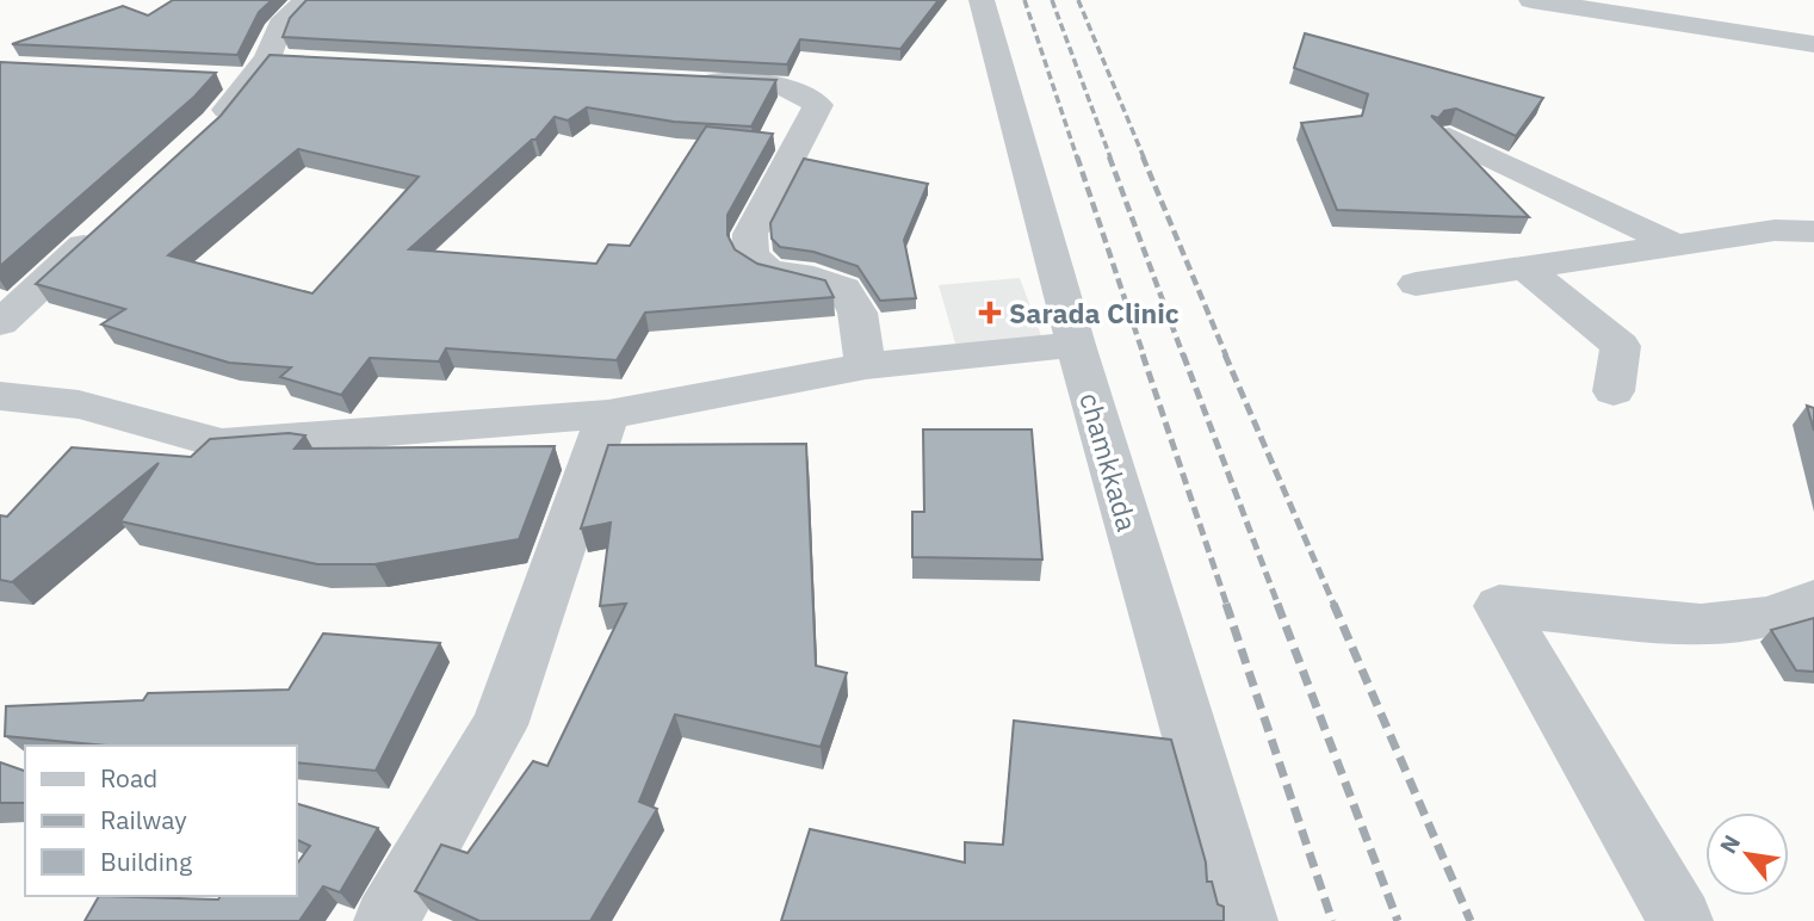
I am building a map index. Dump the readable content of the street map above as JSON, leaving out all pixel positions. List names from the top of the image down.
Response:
{
  "streets": {
    "street": ["chamkkada"]
  },
  "places": {
    "health": ["Sarada Clinic"]
  },
  "legend": ["Road", "Railway", "Building"],
  "north": "top left"
}
